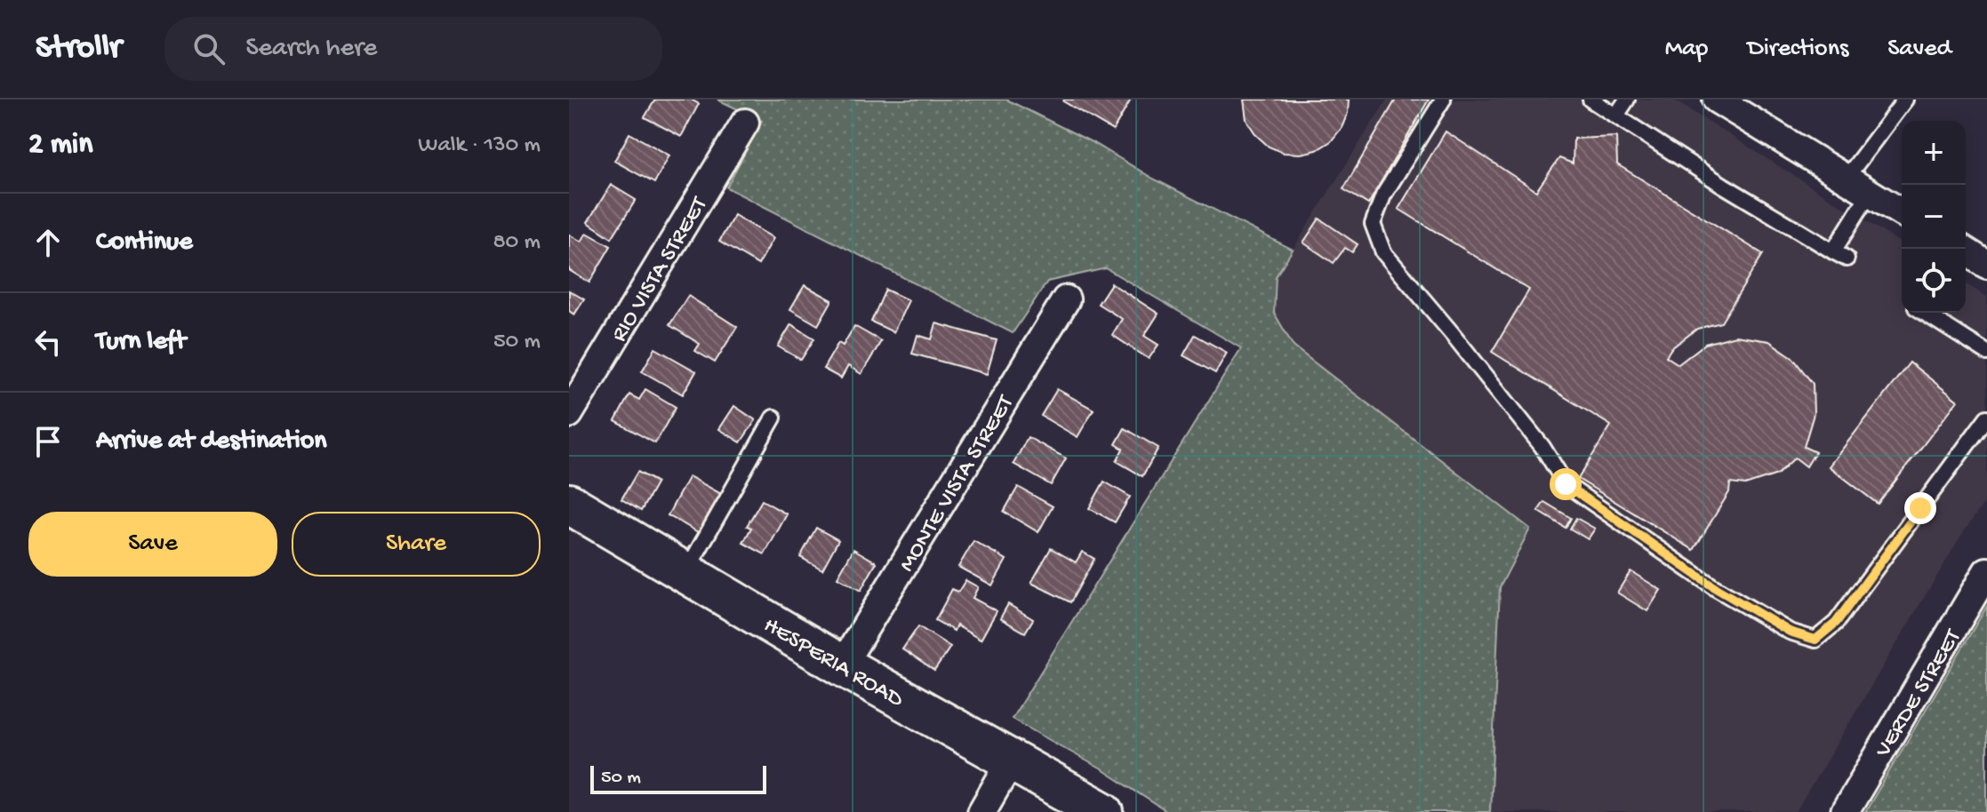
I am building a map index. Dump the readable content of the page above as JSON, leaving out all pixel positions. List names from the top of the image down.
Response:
{
  "streets": {
    "main road": ["HESPERIA ROAD"],
    "street": ["RIO VISTA STREET", "MONTE VISTA STREET", "VERDE STREET"]
  },
  "crossings": [
    ["MONTE VISTA STREET", "HESPERIA ROAD"]
  ],
  "scale_bar": "50 m",
  "page": {
    "header": "Strollr",
    "search": "Search here",
    "nav": ["Map", "Directions", "Saved"],
    "heading": ["2 min", "Walk · 130 m"],
    "map_buttons": ["+", "−"],
    "list": [
      ["Continue", "80 m"],
      ["Turn left", "50 m"],
      "Arrive at destination"
    ],
    "buttons": ["Save", "Share"],
    "scale": "50 m"
  }
}
